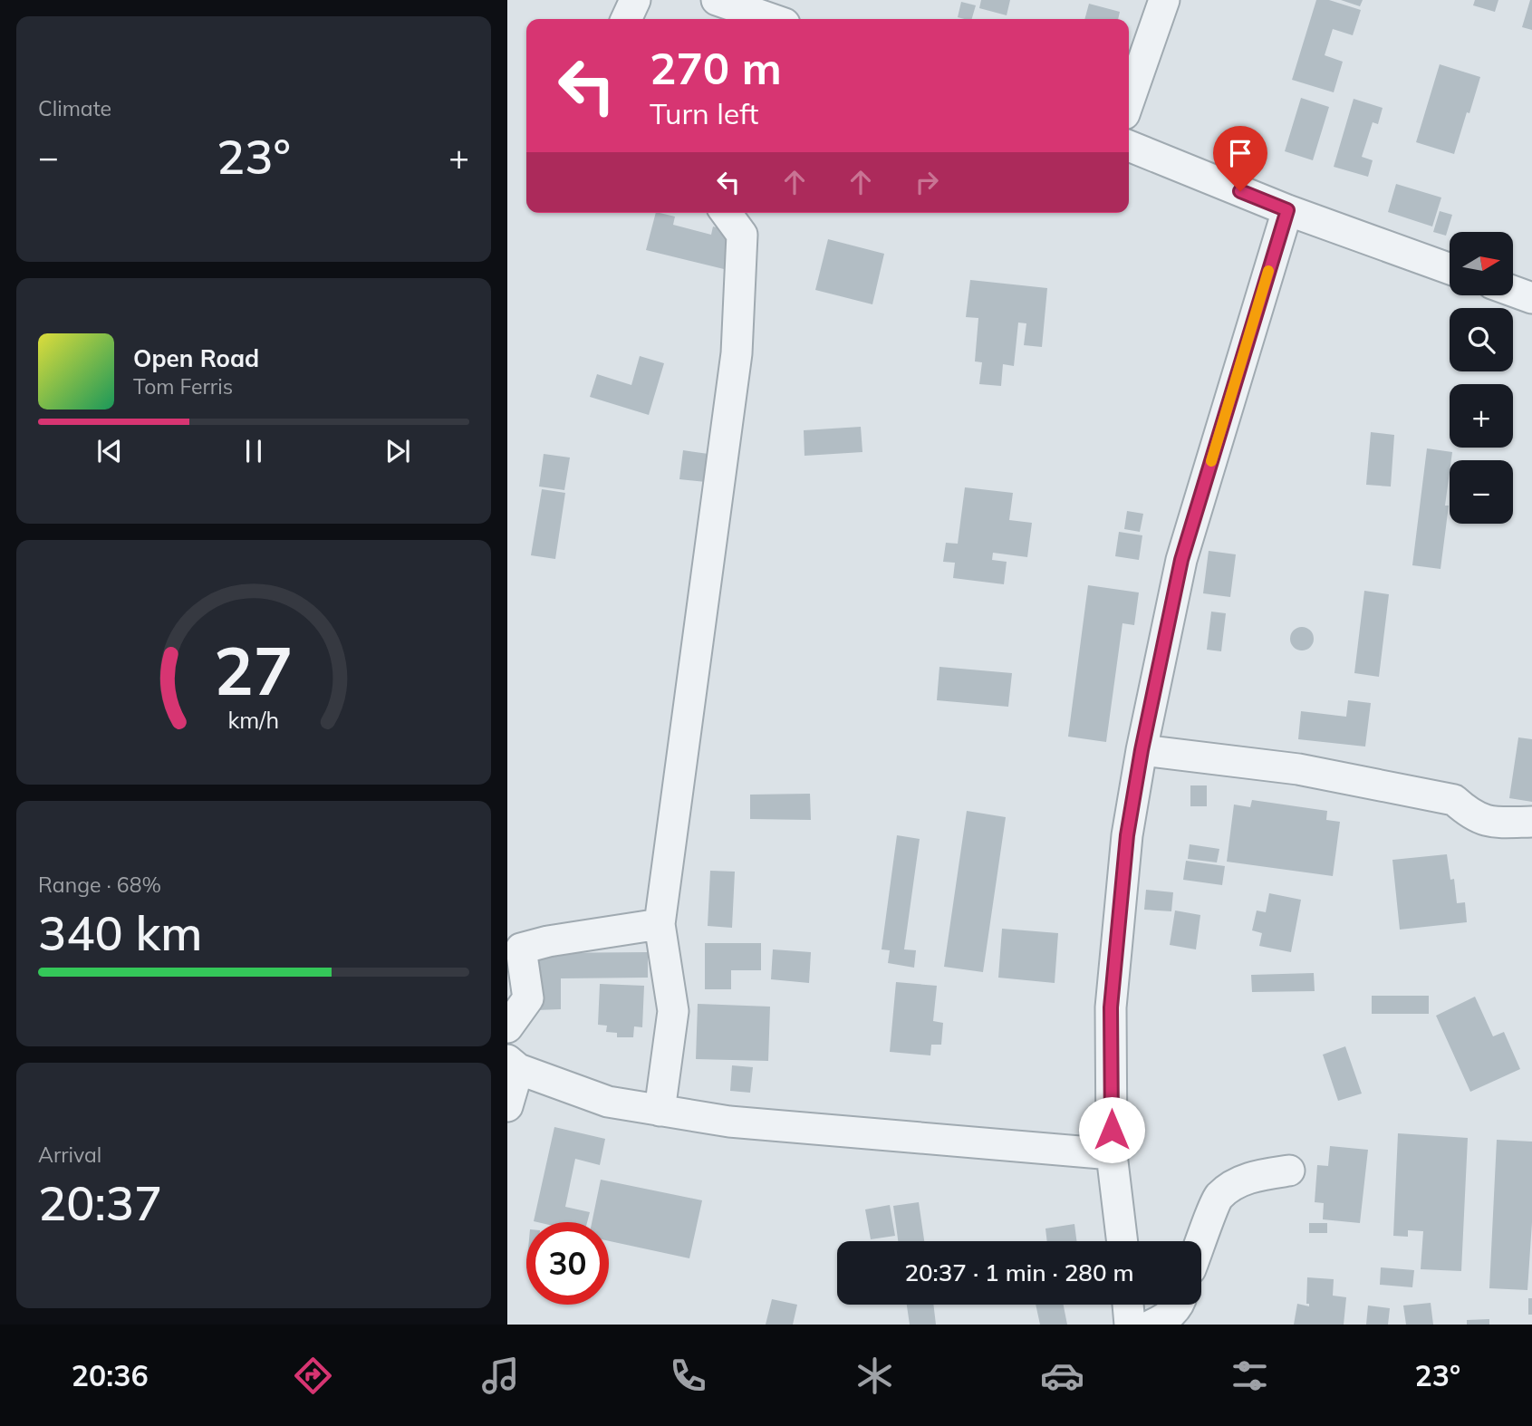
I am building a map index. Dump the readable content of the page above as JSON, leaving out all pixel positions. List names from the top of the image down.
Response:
{
  "north": "right",
  "page": {
    "tile": [
      "Climate",
      ["Range · 68%", "340 km"],
      ["Arrival", "20:37"]
    ],
    "turn": ["270 m", "Turn left"],
    "heat": ["−", "23°", "+"],
    "map_buttons": ["+", "−"],
    "song": ["Open Road", "Tom Ferris"],
    "limit": "30",
    "trip": "20:37 · 1 min · 280 m",
    "tabs": ["20:36", "23°"],
    "gauge": ["27", "km/h"]
  }
}
